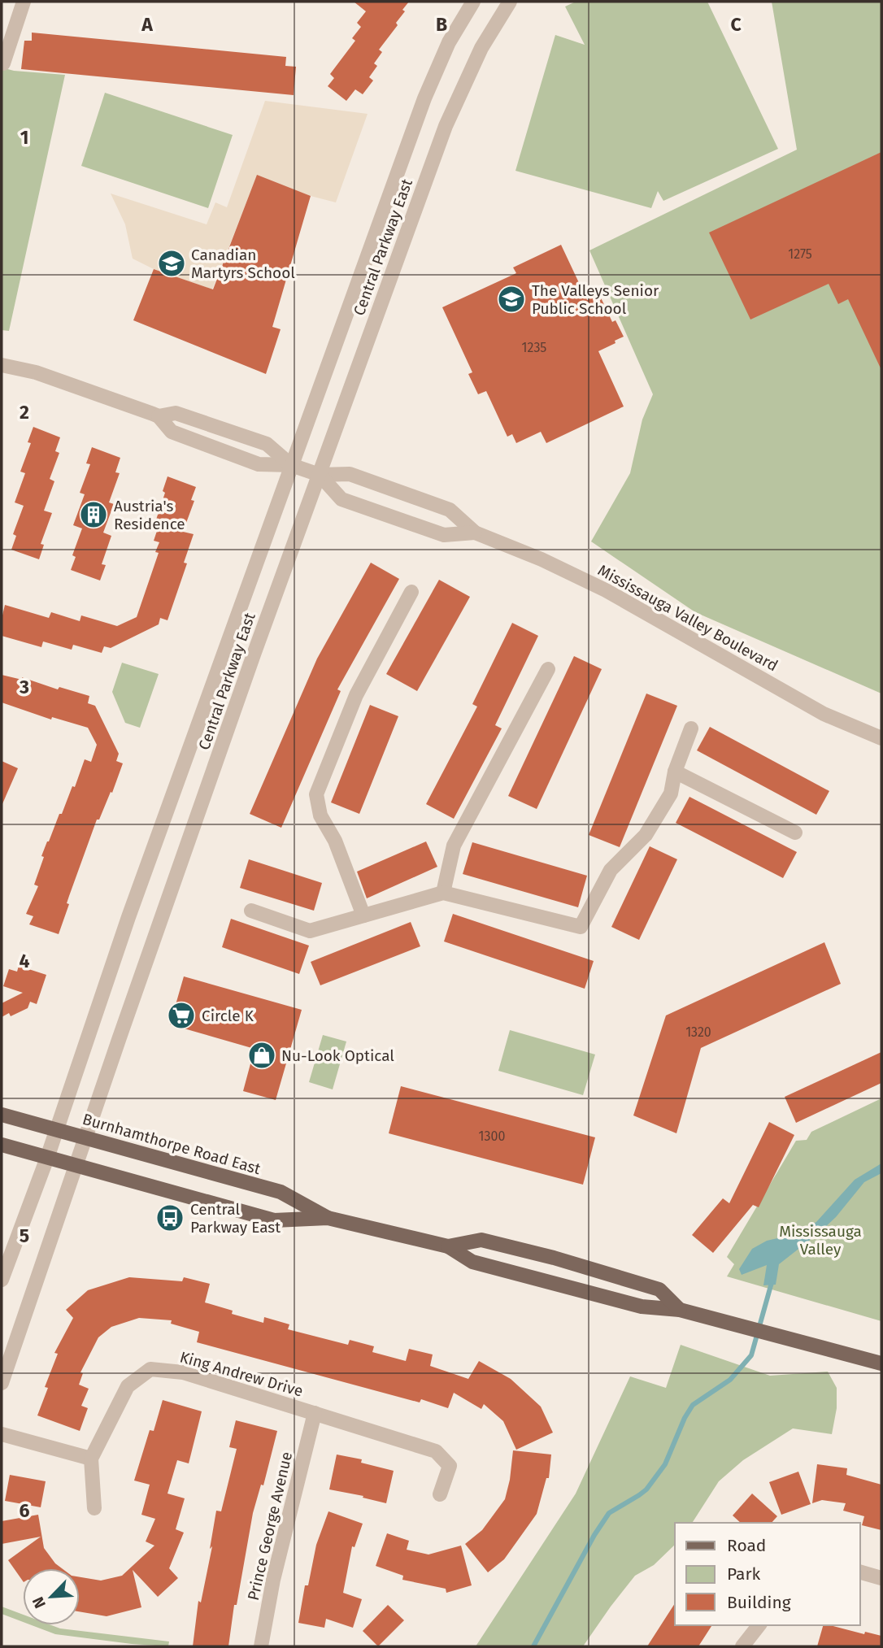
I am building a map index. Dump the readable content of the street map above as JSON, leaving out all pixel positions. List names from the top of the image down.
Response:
{
  "streets": {
    "main road": ["Burnhamthorpe Road East"],
    "street": [
      "Central Parkway East",
      "Mississauga Valley Boulevard",
      "King Andrew Drive",
      "Prince George Avenue"
    ]
  },
  "crossings": [
    ["Central Parkway East", "Mississauga Valley Boulevard"],
    ["Central Parkway East", "Burnhamthorpe Road East"],
    ["King Andrew Drive", "Prince George Avenue"]
  ],
  "parks": ["Mississauga Valley"],
  "places": {
    "school or university": ["Canadian Martyrs School", "The Valleys Senior Public School"],
    "building": ["Austria's Residence"],
    "supermarket": ["Circle K"],
    "shop": ["Nu-Look Optical"],
    "bus stop": ["Central Parkway East"]
  },
  "house_numbers": [
    "1275",
    "1235",
    "1320",
    "1300"
  ],
  "legend": ["Road", "Park", "Building"],
  "north": "bottom left",
  "grid": {
    "columns": ["A", "B", "C"],
    "rows": [
      "1",
      "2",
      "3",
      "4",
      "5",
      "6"
    ]
  }
}
